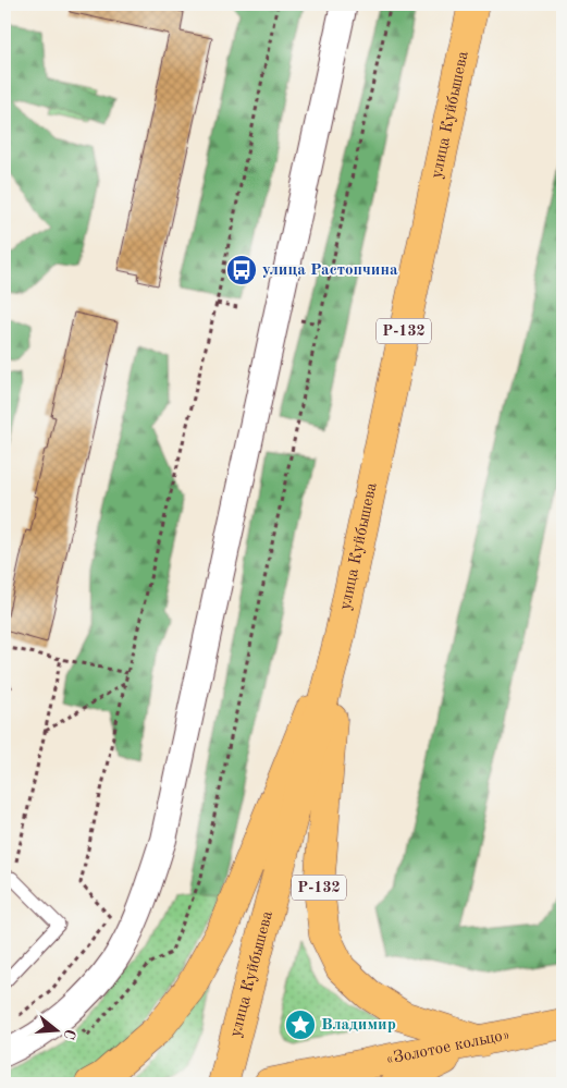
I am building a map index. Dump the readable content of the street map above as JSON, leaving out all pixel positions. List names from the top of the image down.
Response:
{
  "streets": {
    "main road": ["улица Куйбышева", "Р-132", "«Золотое кольцо»"]
  },
  "crossings": [
    ["улица Куйбышева", "Р-132"],
    ["Р-132", "«Золотое кольцо»"]
  ],
  "places": {
    "bus stop": ["улица Растопчина"],
    "place": ["Владимир"]
  },
  "north": "right"
}
